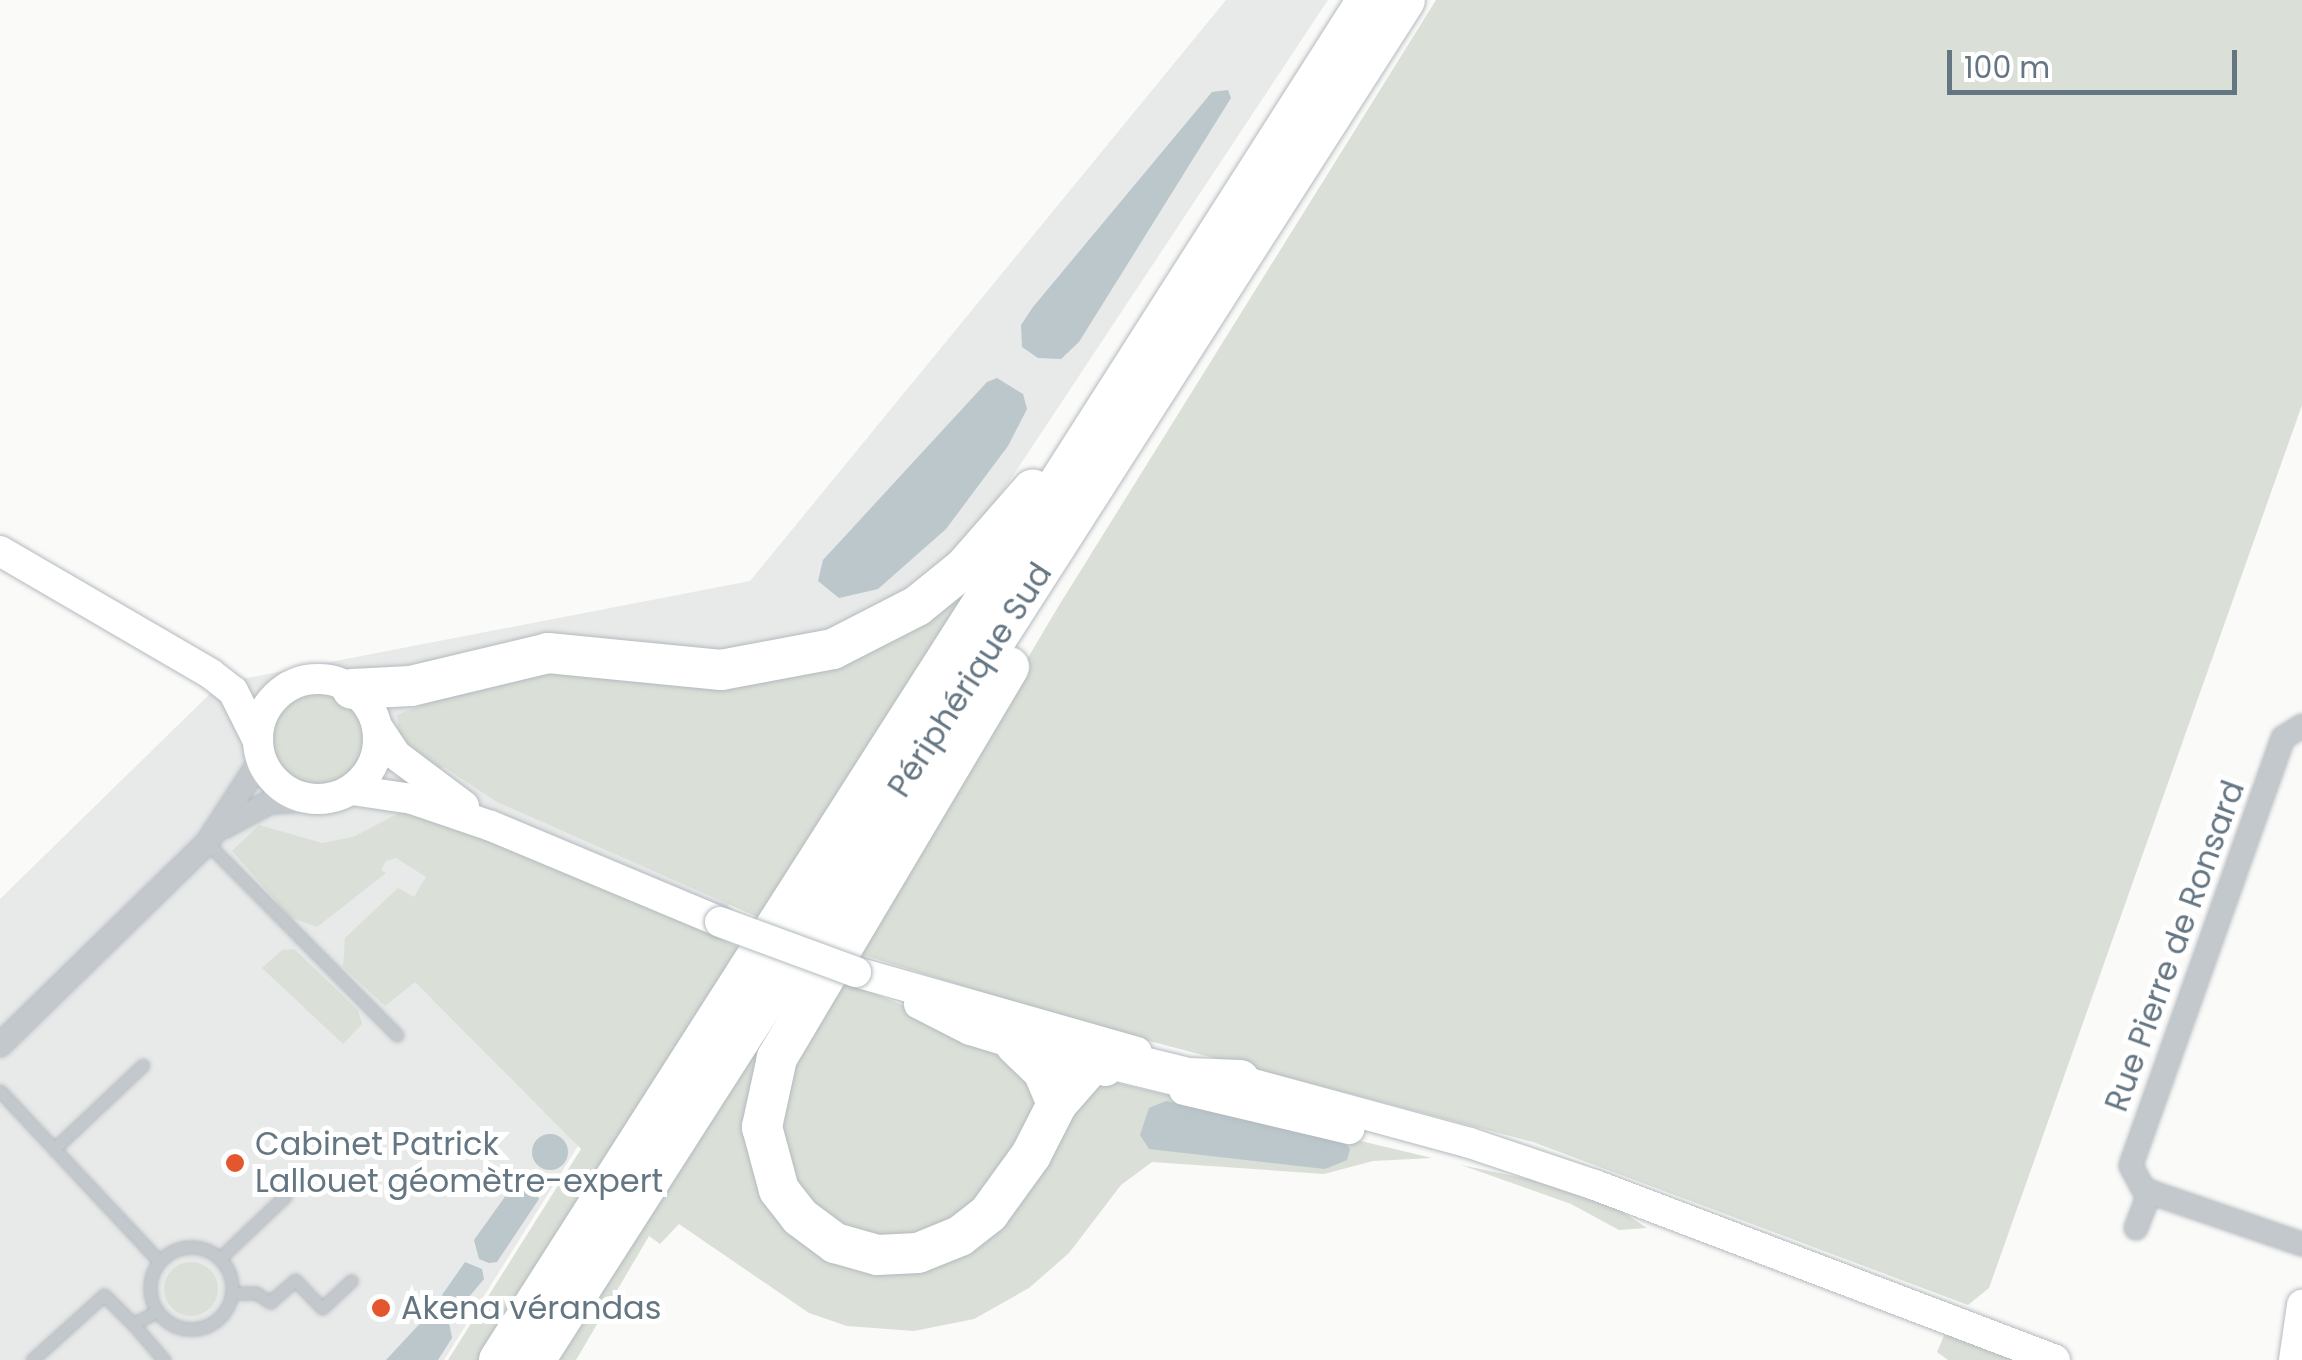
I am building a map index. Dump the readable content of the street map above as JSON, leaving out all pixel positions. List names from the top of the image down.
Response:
{
  "streets": {
    "highway": ["Périphérique Sud"],
    "street": ["Rue Pierre de Ronsard"]
  },
  "places": ["Cabinet Patrick Lallouet géomètre-expert", "Akena vérandas"],
  "scale_bar": "100 m"
}
